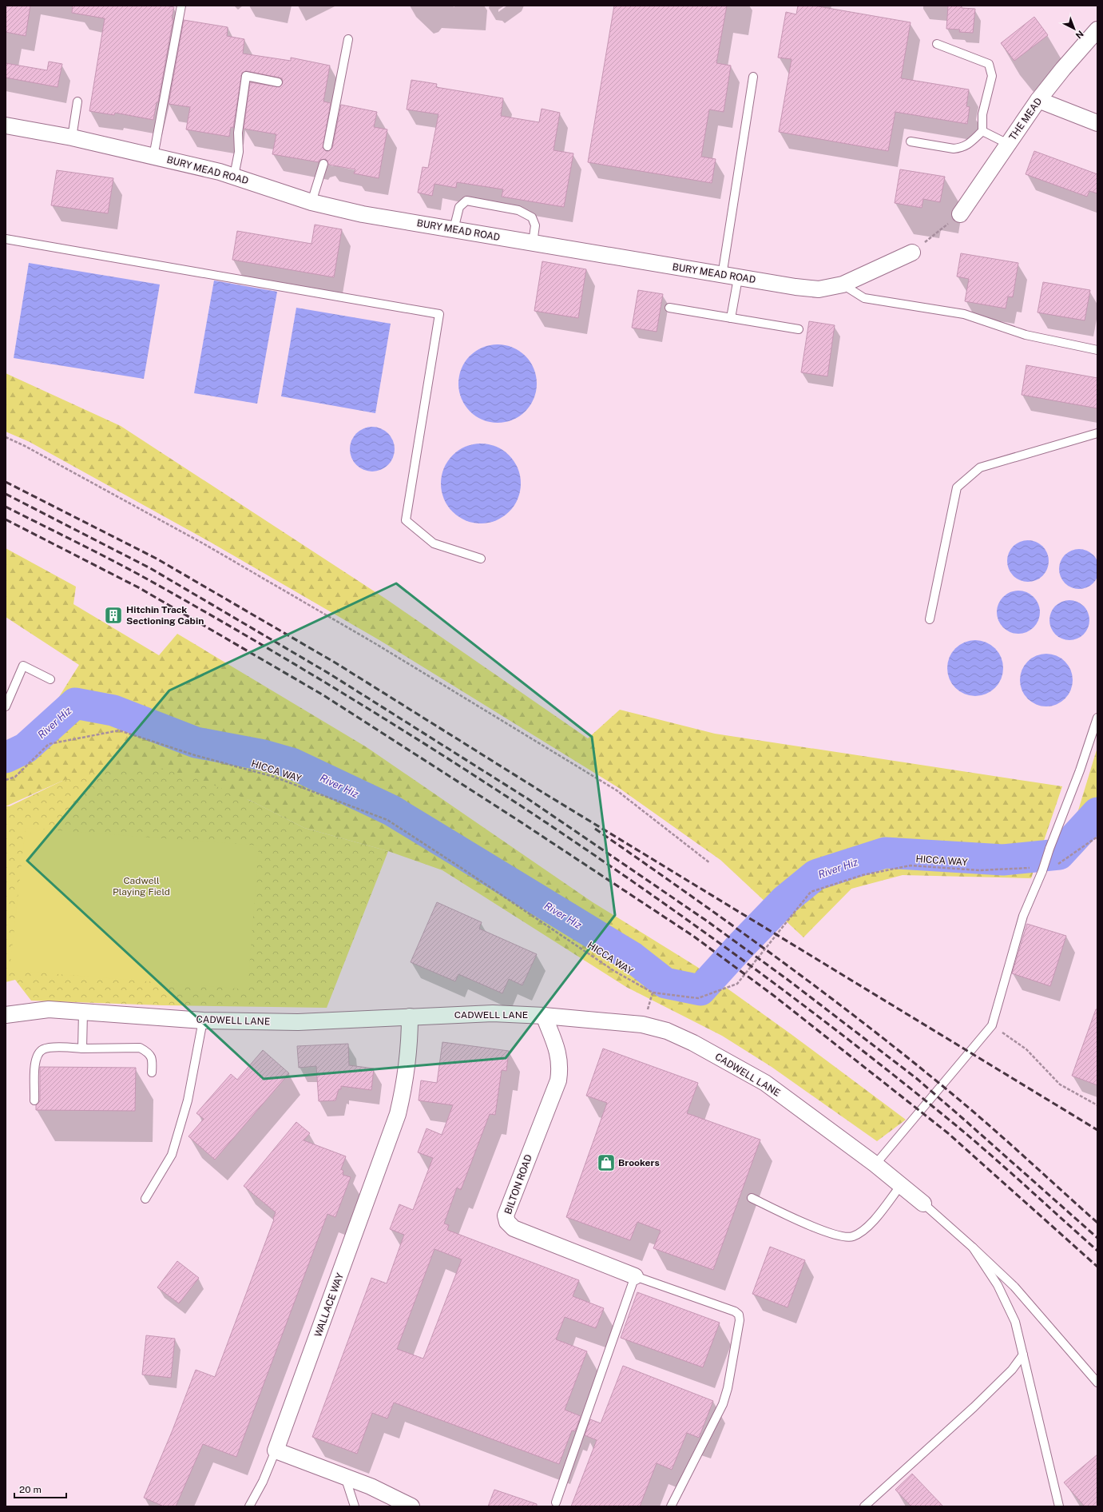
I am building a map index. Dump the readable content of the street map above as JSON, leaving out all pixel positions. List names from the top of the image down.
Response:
{
  "streets": {
    "street": [
      "THE MEAD",
      "BURY MEAD ROAD",
      "CADWELL LANE",
      "BILTON ROAD",
      "WALLACE WAY"
    ],
    "path": ["HICCA WAY"]
  },
  "crossings": [
    ["CADWELL LANE", "BILTON ROAD"],
    ["CADWELL LANE", "WALLACE WAY"]
  ],
  "water": ["River Hiz"],
  "parks": ["Cadwell Playing Field"],
  "places": {
    "building": ["Hitchin Track Sectioning Cabin"],
    "shop": ["Brookers"]
  },
  "scale_bar": "20 m",
  "north": "bottom right"
}
